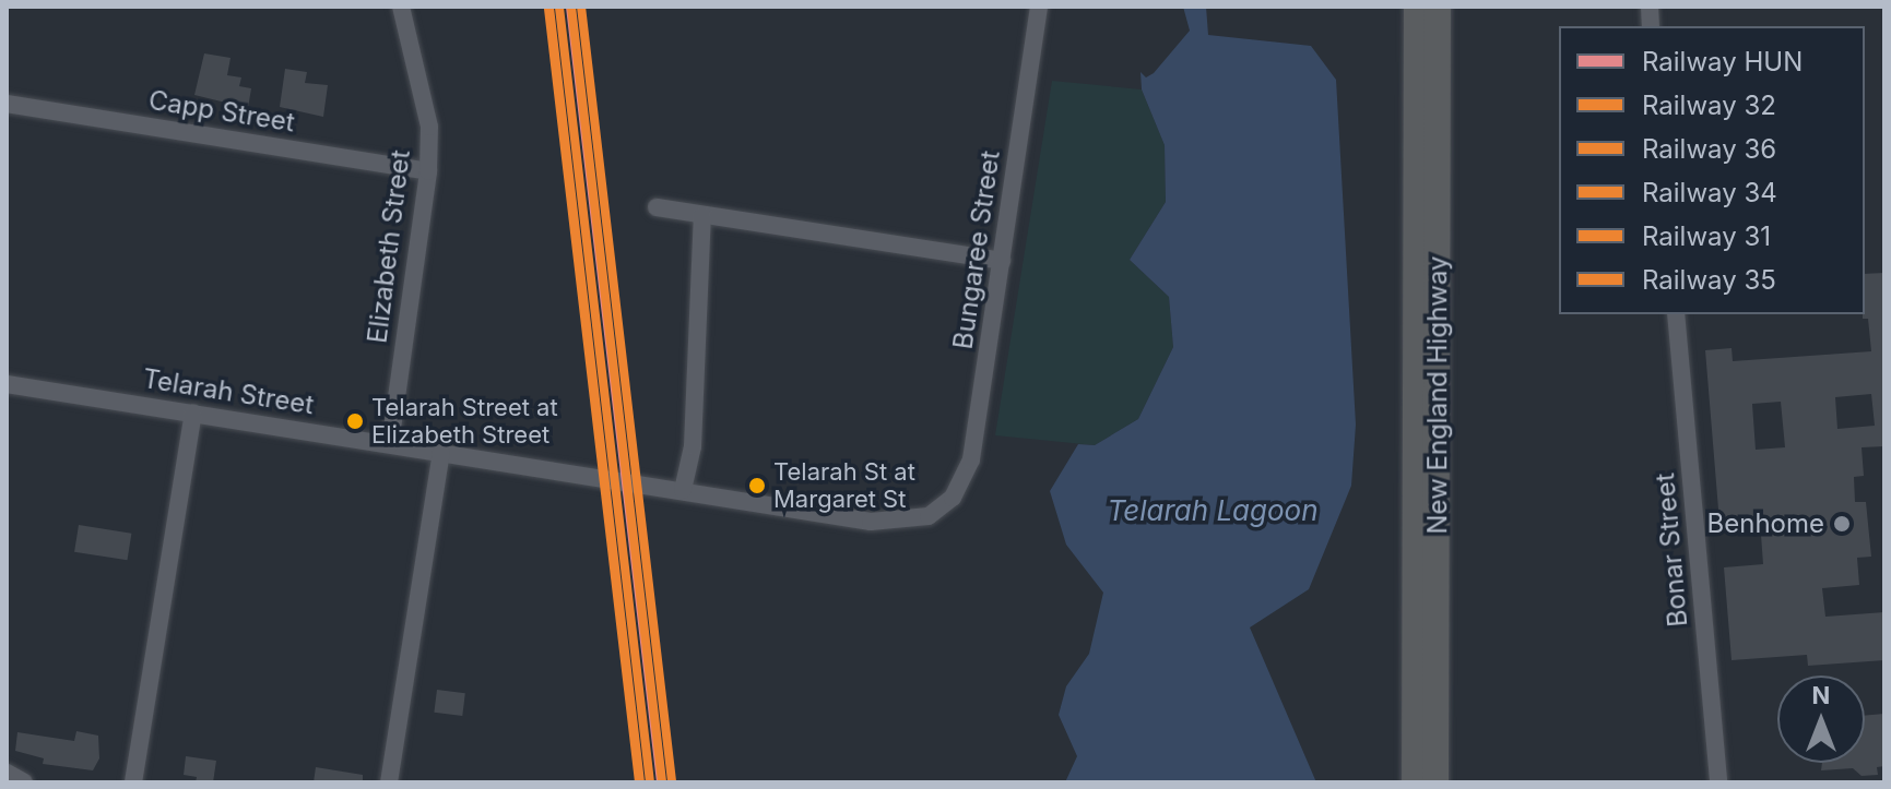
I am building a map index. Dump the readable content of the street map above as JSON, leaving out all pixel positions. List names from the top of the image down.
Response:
{
  "streets": {
    "highway": ["New England Highway"],
    "street": [
      "Capp Street",
      "Elizabeth Street",
      "Bungaree Street",
      "Telarah Street",
      "Bonar Street"
    ]
  },
  "crossings": [
    ["Capp Street", "Elizabeth Street"],
    ["Elizabeth Street", "Telarah Street"],
    ["Bungaree Street", "Telarah Street"]
  ],
  "water": ["Telarah Lagoon"],
  "places": ["Telarah Street at Elizabeth Street", "Telarah St at Margaret St", "Benhome"],
  "lines": [
    "rail line HUN",
    "rail line 36",
    "rail line 35",
    "rail line 32",
    "rail line 31",
    "rail line 34"
  ],
  "legend": [
    "Railway HUN",
    "Railway 32",
    "Railway 36",
    "Railway 34",
    "Railway 31",
    "Railway 35"
  ],
  "north": "top"
}
